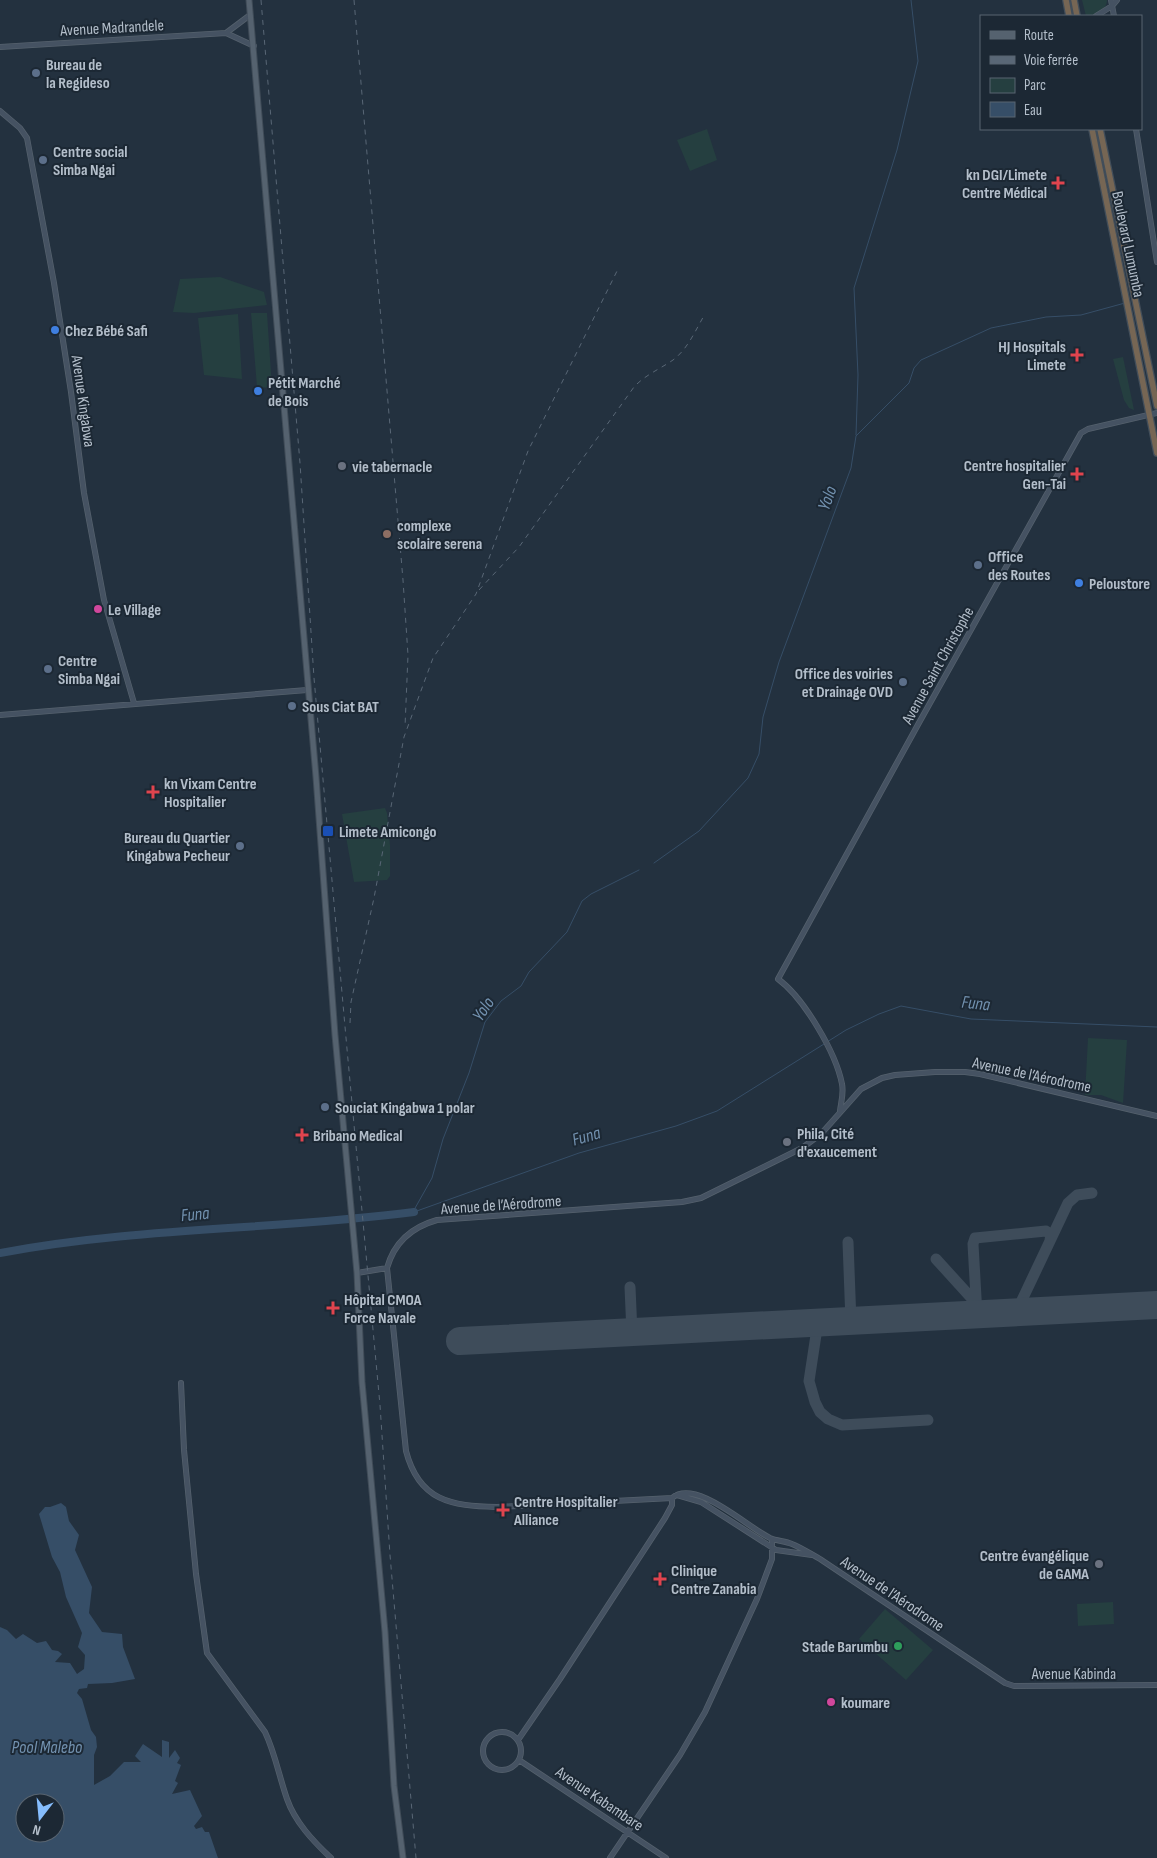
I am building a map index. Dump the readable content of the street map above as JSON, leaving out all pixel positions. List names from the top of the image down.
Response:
{
  "streets": {
    "highway": ["Boulevard Lumumba"],
    "street": [
      "Avenue Madrandele",
      "Avenue Kingabwa",
      "Avenue Saint Christophe",
      "Avenue de l’Aérodrome",
      "Avenue Kabinda",
      "Avenue Kabambare"
    ]
  },
  "crossings": [
    ["Boulevard Lumumba", "Avenue Saint Christophe"],
    ["Avenue Saint Christophe", "Avenue de l’Aérodrome"],
    ["Avenue de l’Aérodrome", "Avenue Kabinda"]
  ],
  "water": ["Yolo", "Funa", "Pool Malebo"],
  "places": {
    "other": [
      "Bureau de la Regideso",
      "Centre social Simba Ngai",
      "Chez Bébé Safi",
      "Pétit Marché de Bois",
      "vie tabernacle",
      "complexe scolaire serena",
      "Office des Routes",
      "Peloustore",
      "Le Village",
      "Centre Simba Ngai",
      "Office des voiries et Drainage OVD",
      "Sous Ciat BAT",
      "Bureau du Quartier Kingabwa Pecheur",
      "Souciat Kingabwa 1 polar",
      "Phila, Cité d'exaucement",
      "Centre évangélique de GAMA",
      "Stade Barumbu",
      "koumare"
    ],
    "health": [
      "kn DGI/Limete Centre Médical",
      "HJ Hospitals Limete",
      "Centre hospitalier Gen-Tai",
      "kn Vixam Centre Hospitalier",
      "Bribano Medical",
      "Hôpital CMOA Force Navale",
      "Centre Hospitalier Alliance",
      "Clinique Centre Zanabia"
    ],
    "transit": ["Limete Amicongo"]
  },
  "legend": [
    "Route",
    "Voie ferrée",
    "Parc",
    "Eau"
  ],
  "north": "bottom"
}
